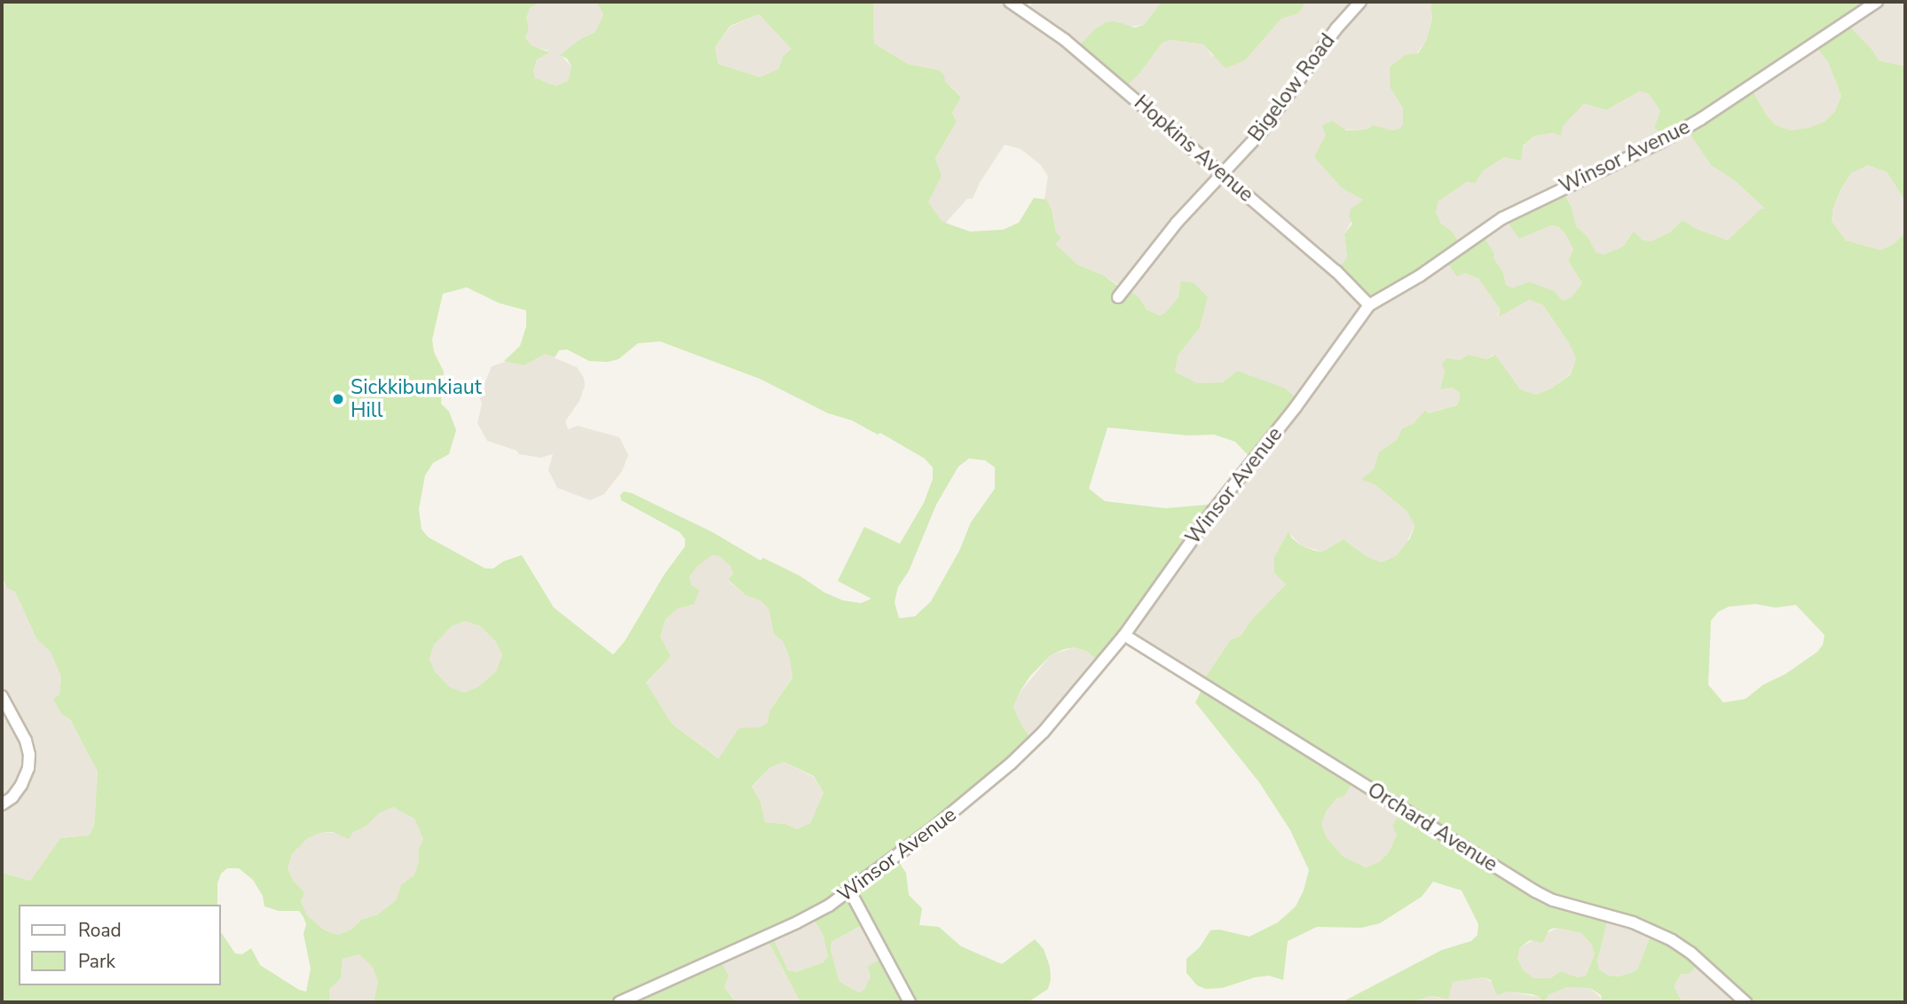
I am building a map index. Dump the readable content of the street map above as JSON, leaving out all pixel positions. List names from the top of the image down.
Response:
{
  "streets": {
    "street": [
      "Bigelow Road",
      "Hopkins Avenue",
      "Winsor Avenue",
      "Orchard Avenue"
    ]
  },
  "crossings": [
    ["Bigelow Road", "Hopkins Avenue"],
    ["Hopkins Avenue", "Winsor Avenue"],
    ["Winsor Avenue", "Orchard Avenue"]
  ],
  "places": ["Sickkibunkiaut Hill"],
  "legend": ["Road", "Park"]
}
